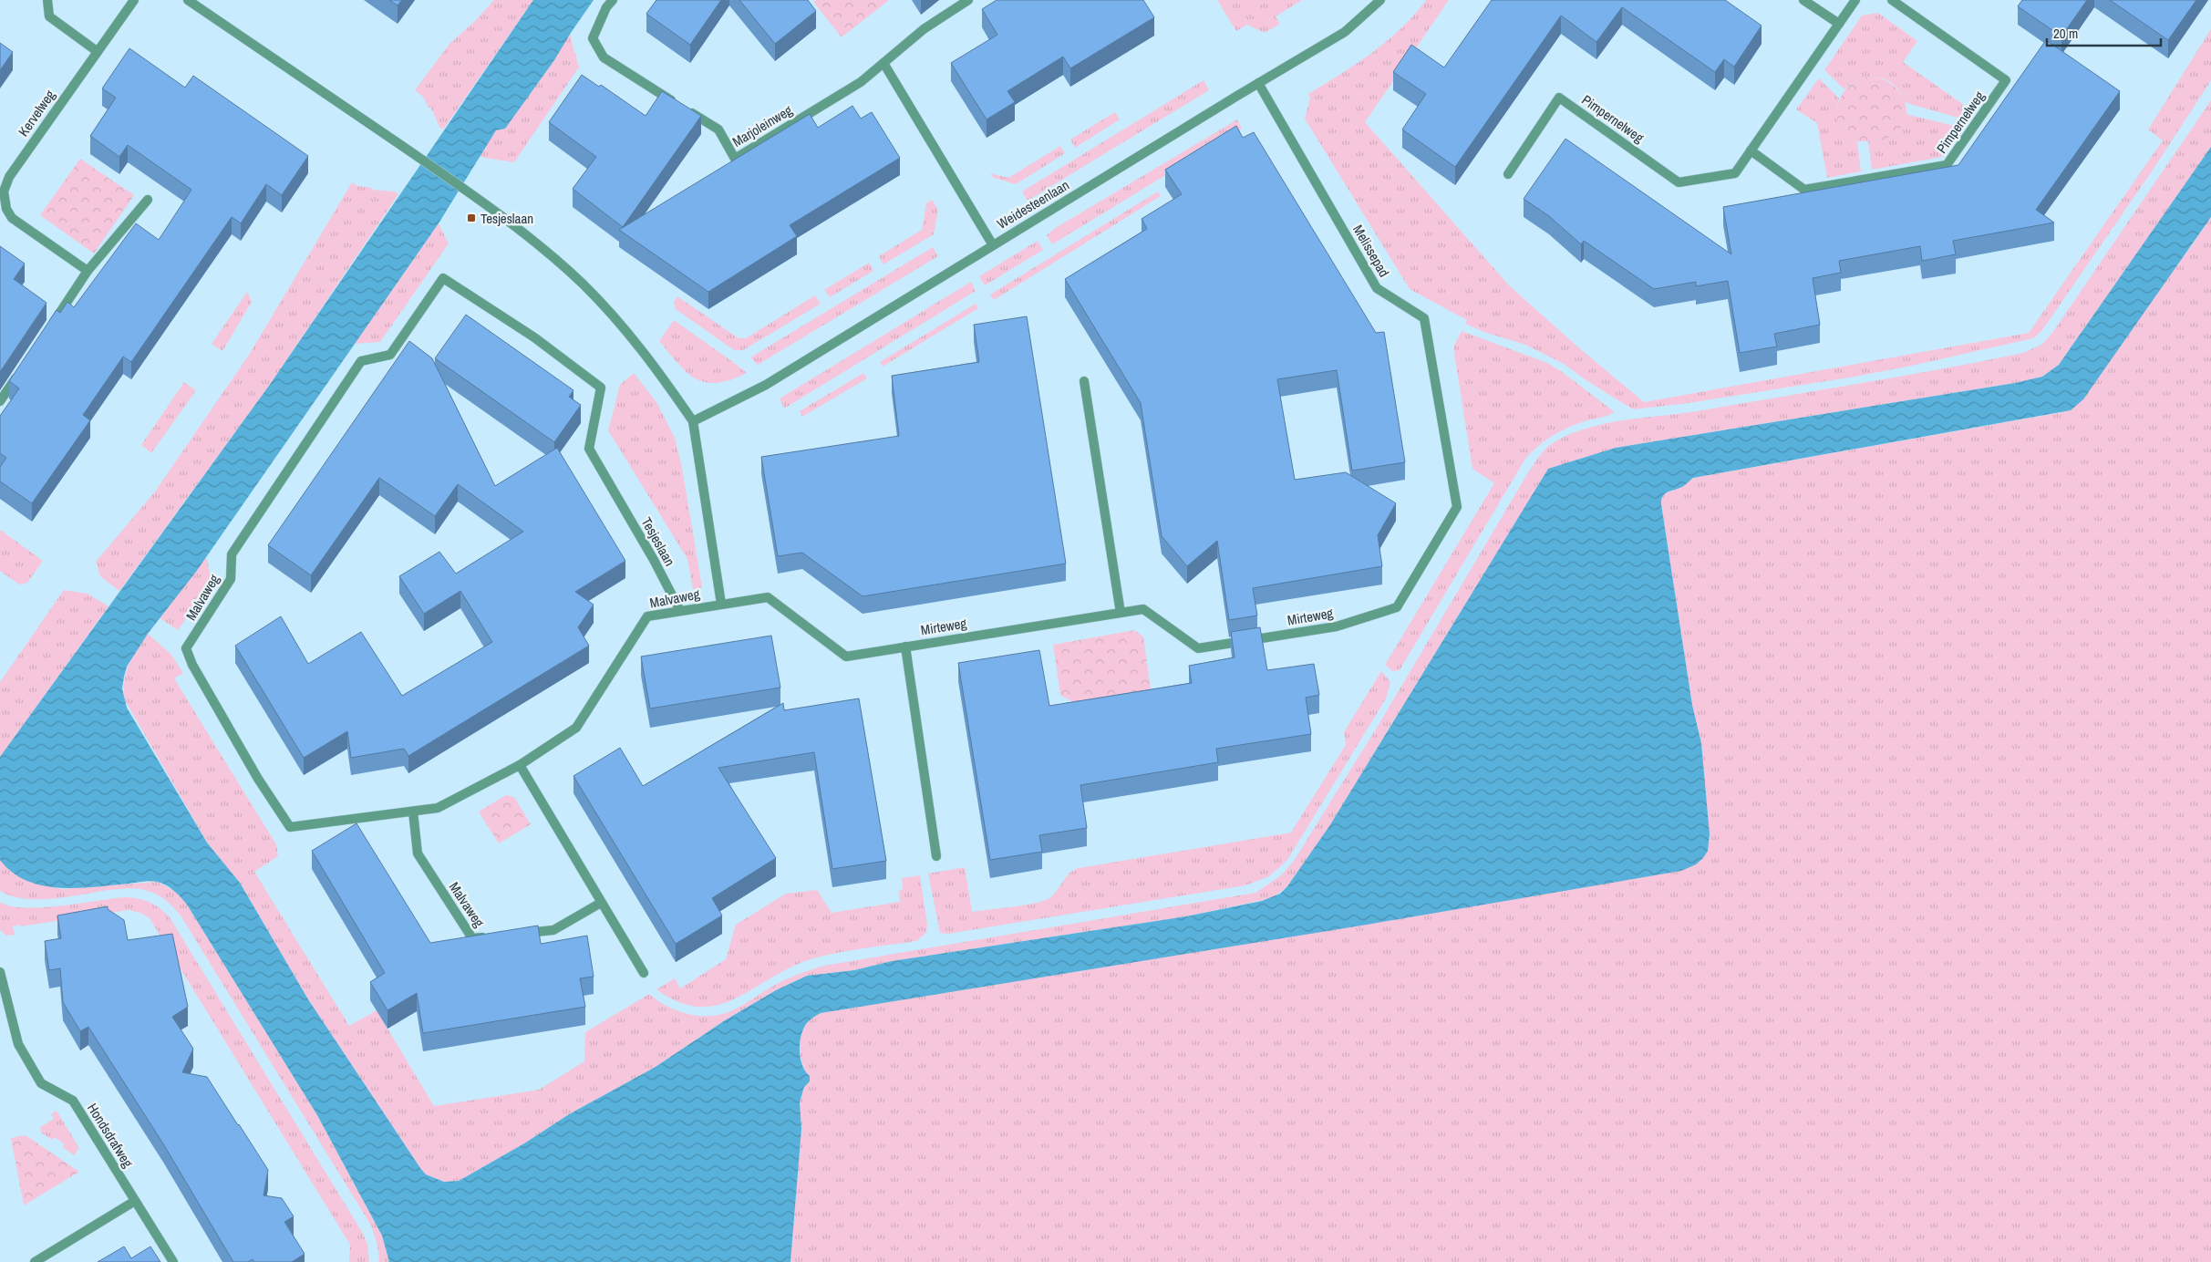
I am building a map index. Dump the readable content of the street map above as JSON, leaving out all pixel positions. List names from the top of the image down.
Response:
{
  "streets": {
    "street": [
      "Kervelweg",
      "Pimpernelweg",
      "Marjoleinweg",
      "Weidesteenlaan",
      "Melissepad",
      "Tesjeslaan",
      "Malvaweg",
      "Mirteweg",
      "Hondsdrafweg"
    ]
  },
  "crossings": [
    ["Weidesteenlaan", "Melissepad"],
    ["Weidesteenlaan", "Malvaweg"],
    ["Melissepad", "Mirteweg"],
    ["Tesjeslaan", "Malvaweg"],
    ["Malvaweg", "Mirteweg"]
  ],
  "places": {
    "transit": ["Tesjeslaan"]
  },
  "scale_bar": "20 m"
}
